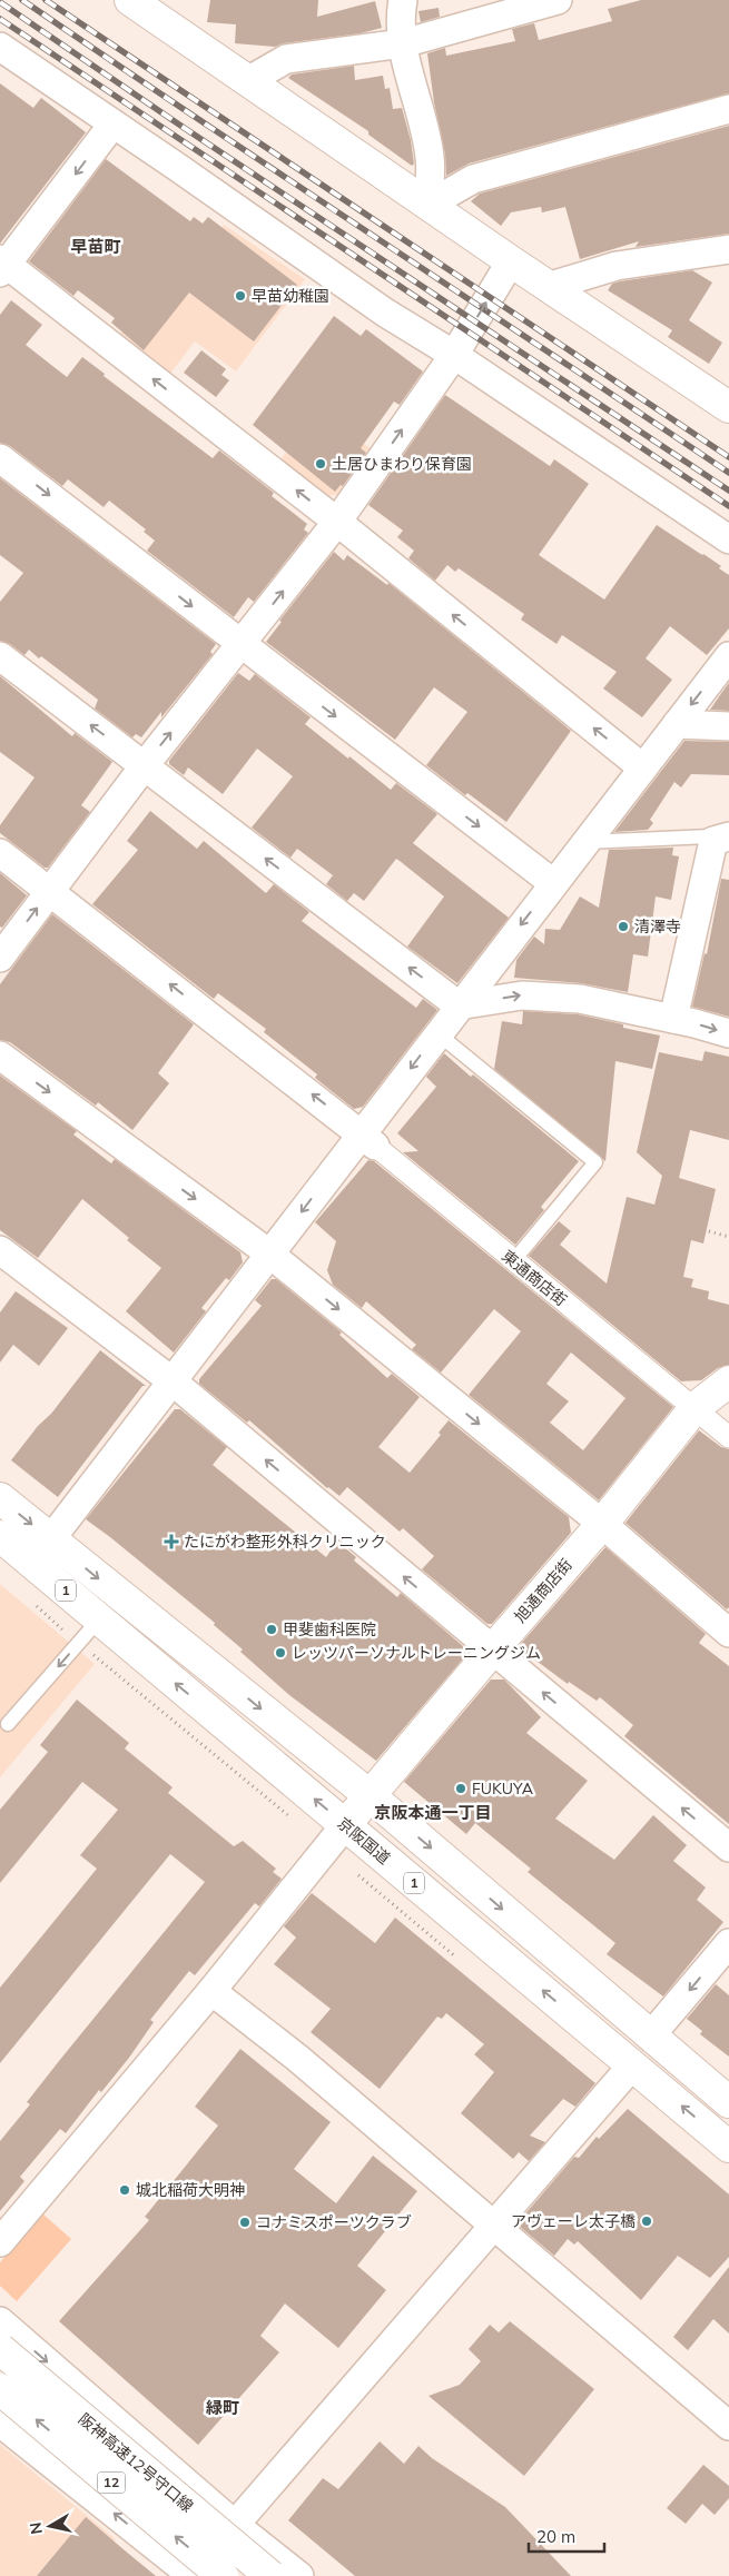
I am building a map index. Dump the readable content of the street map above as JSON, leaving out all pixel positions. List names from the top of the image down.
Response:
{
  "streets": {
    "main road": [
      "1",
      "旭通商店街",
      "京阪国道",
      "阪神高速12号守口線",
      "12"
    ],
    "street": ["東通商店街"]
  },
  "crossings": [
    ["東通商店街", "旭通商店街"],
    ["旭通商店街", "京阪国道"]
  ],
  "districts": ["早苗町", "京阪本通一丁目", "緑町"],
  "places": {
    "other": [
      "早苗幼稚園",
      "土居ひまわり保育園",
      "清澤寺",
      "甲斐歯科医院",
      "レッツパーソナルトレーニングジム",
      "FUKUYA",
      "城北稲荷大明神",
      "アヴェーレ太子橋",
      "コナミスポーツクラブ"
    ],
    "health": ["たにがわ整形外科クリニック"]
  },
  "scale_bar": "20 m",
  "north": "left"
}
